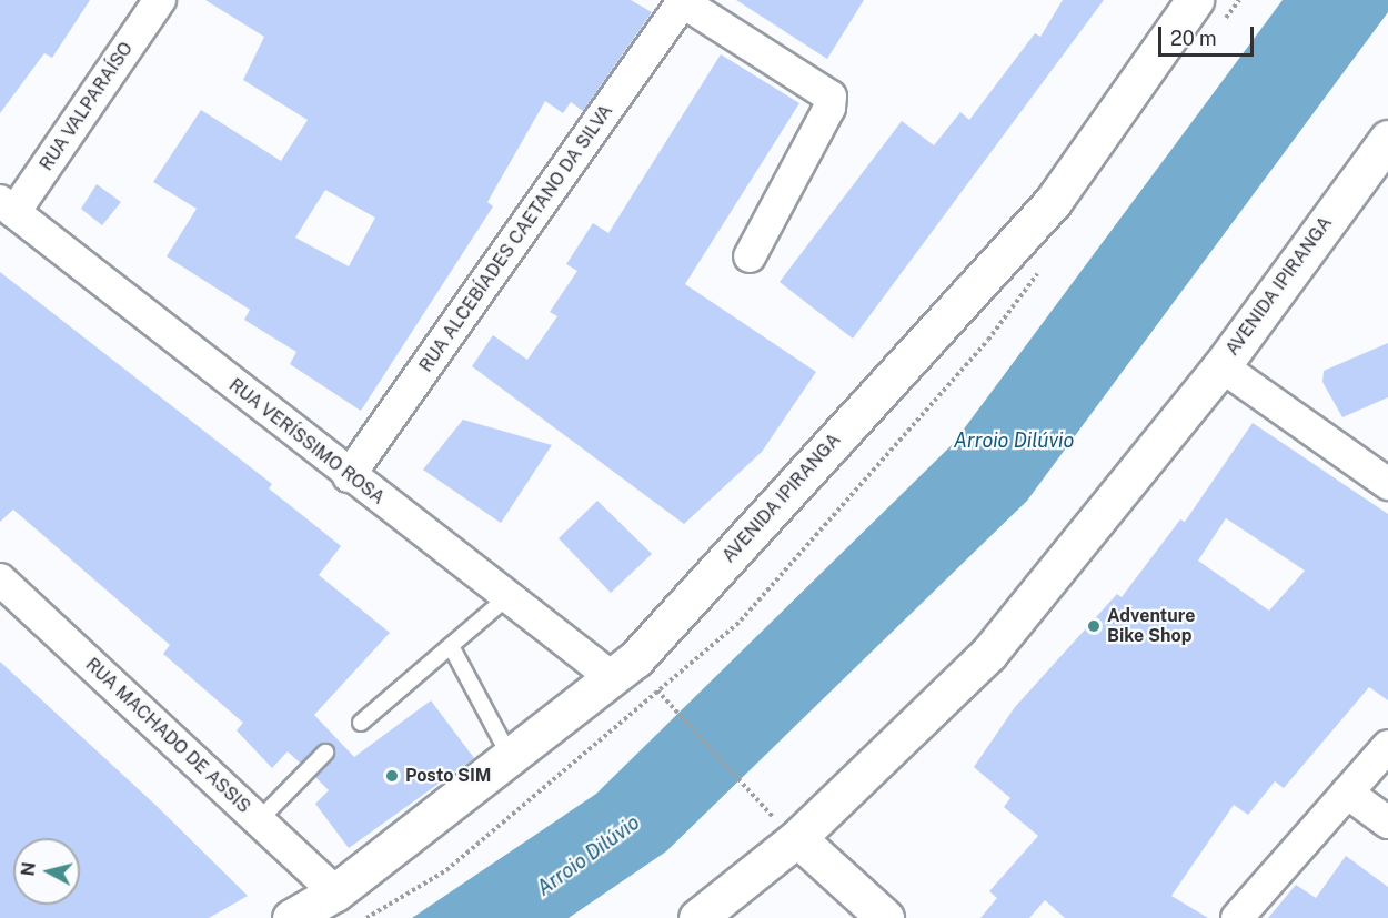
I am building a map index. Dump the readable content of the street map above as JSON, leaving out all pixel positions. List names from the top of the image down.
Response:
{
  "streets": {
    "main road": ["AVENIDA IPIRANGA"],
    "street": [
      "RUA VALPARAÍSO",
      "RUA ALCEBÍADES CAETANO DA SILVA",
      "RUA VERÍSSIMO ROSA",
      "RUA MACHADO DE ASSIS"
    ]
  },
  "crossings": [
    ["RUA VALPARAÍSO", "RUA VERÍSSIMO ROSA"],
    ["RUA ALCEBÍADES CAETANO DA SILVA", "RUA VERÍSSIMO ROSA"],
    ["AVENIDA IPIRANGA", "RUA VERÍSSIMO ROSA"],
    ["AVENIDA IPIRANGA", "RUA MACHADO DE ASSIS"]
  ],
  "water": ["Arroio Dilúvio"],
  "places": ["Adventure Bike Shop", "Posto SIM"],
  "scale_bar": "20 m",
  "north": "left"
}
